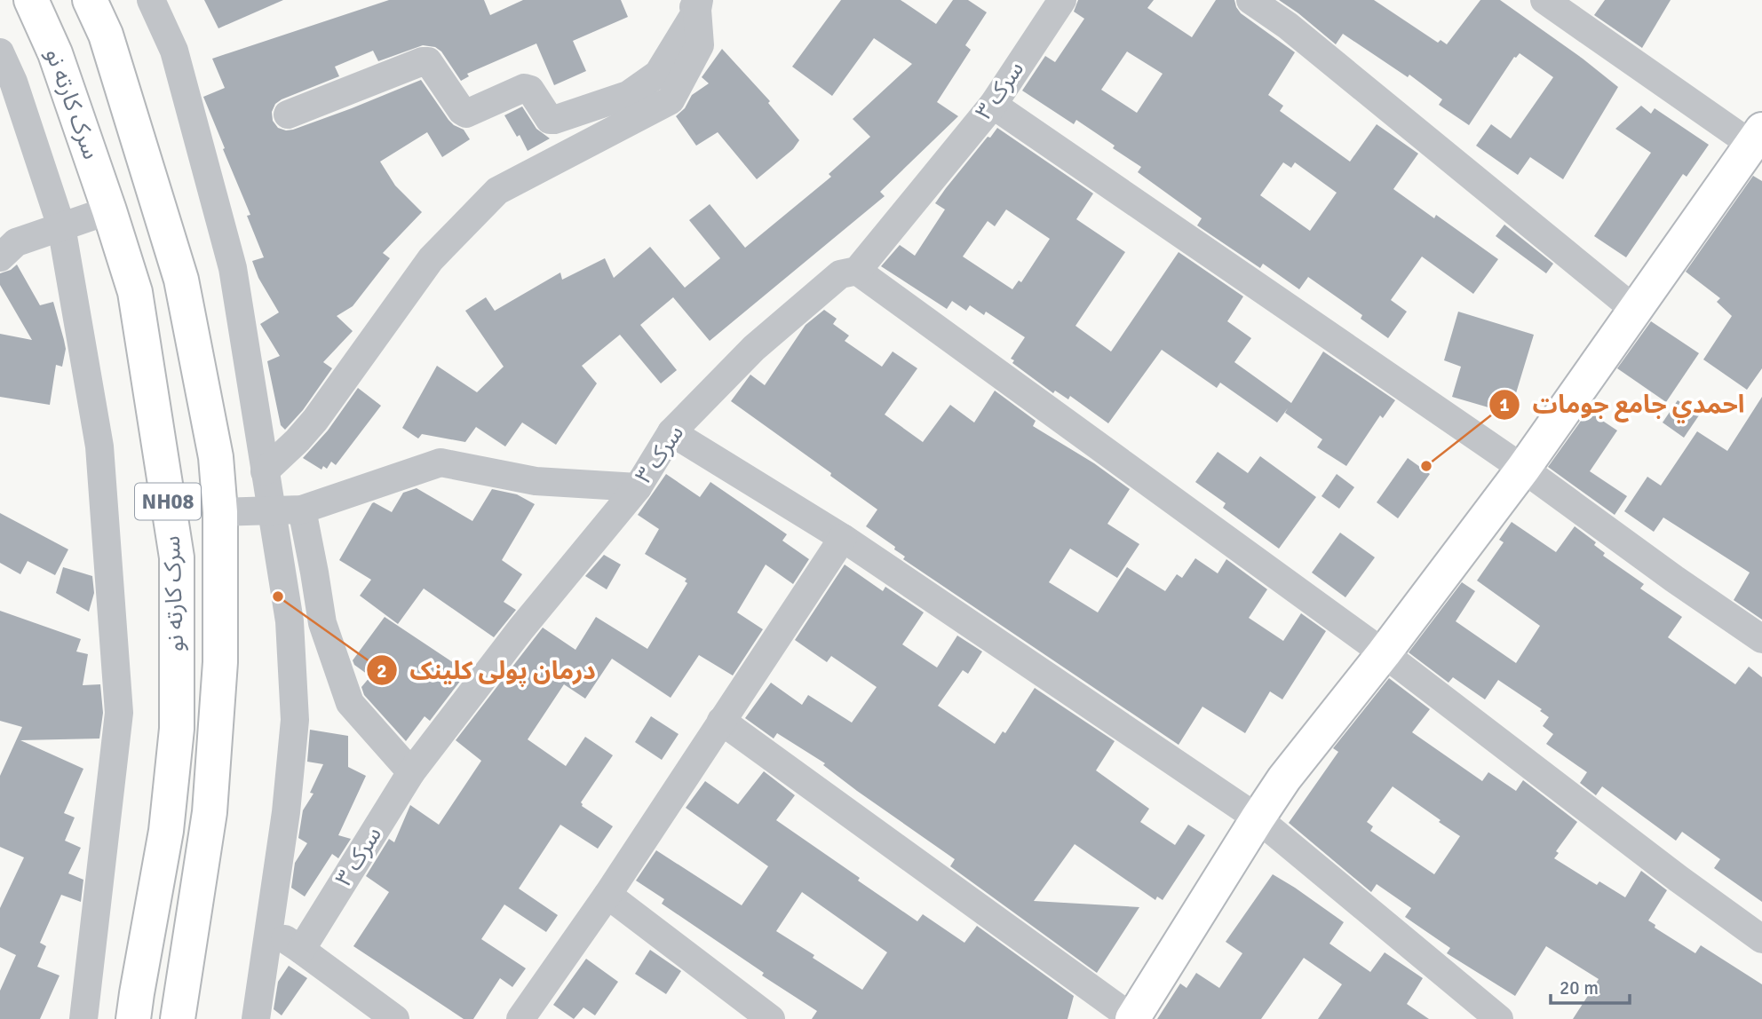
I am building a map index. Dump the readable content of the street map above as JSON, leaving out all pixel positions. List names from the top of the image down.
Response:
{
  "streets": {
    "main road": ["سرک کارته نو", "NH08"],
    "street": ["سرک ۳"]
  },
  "places": ["احمدي جامع جومات", "درمان پولی کلینک"],
  "scale_bar": "20 m"
}
